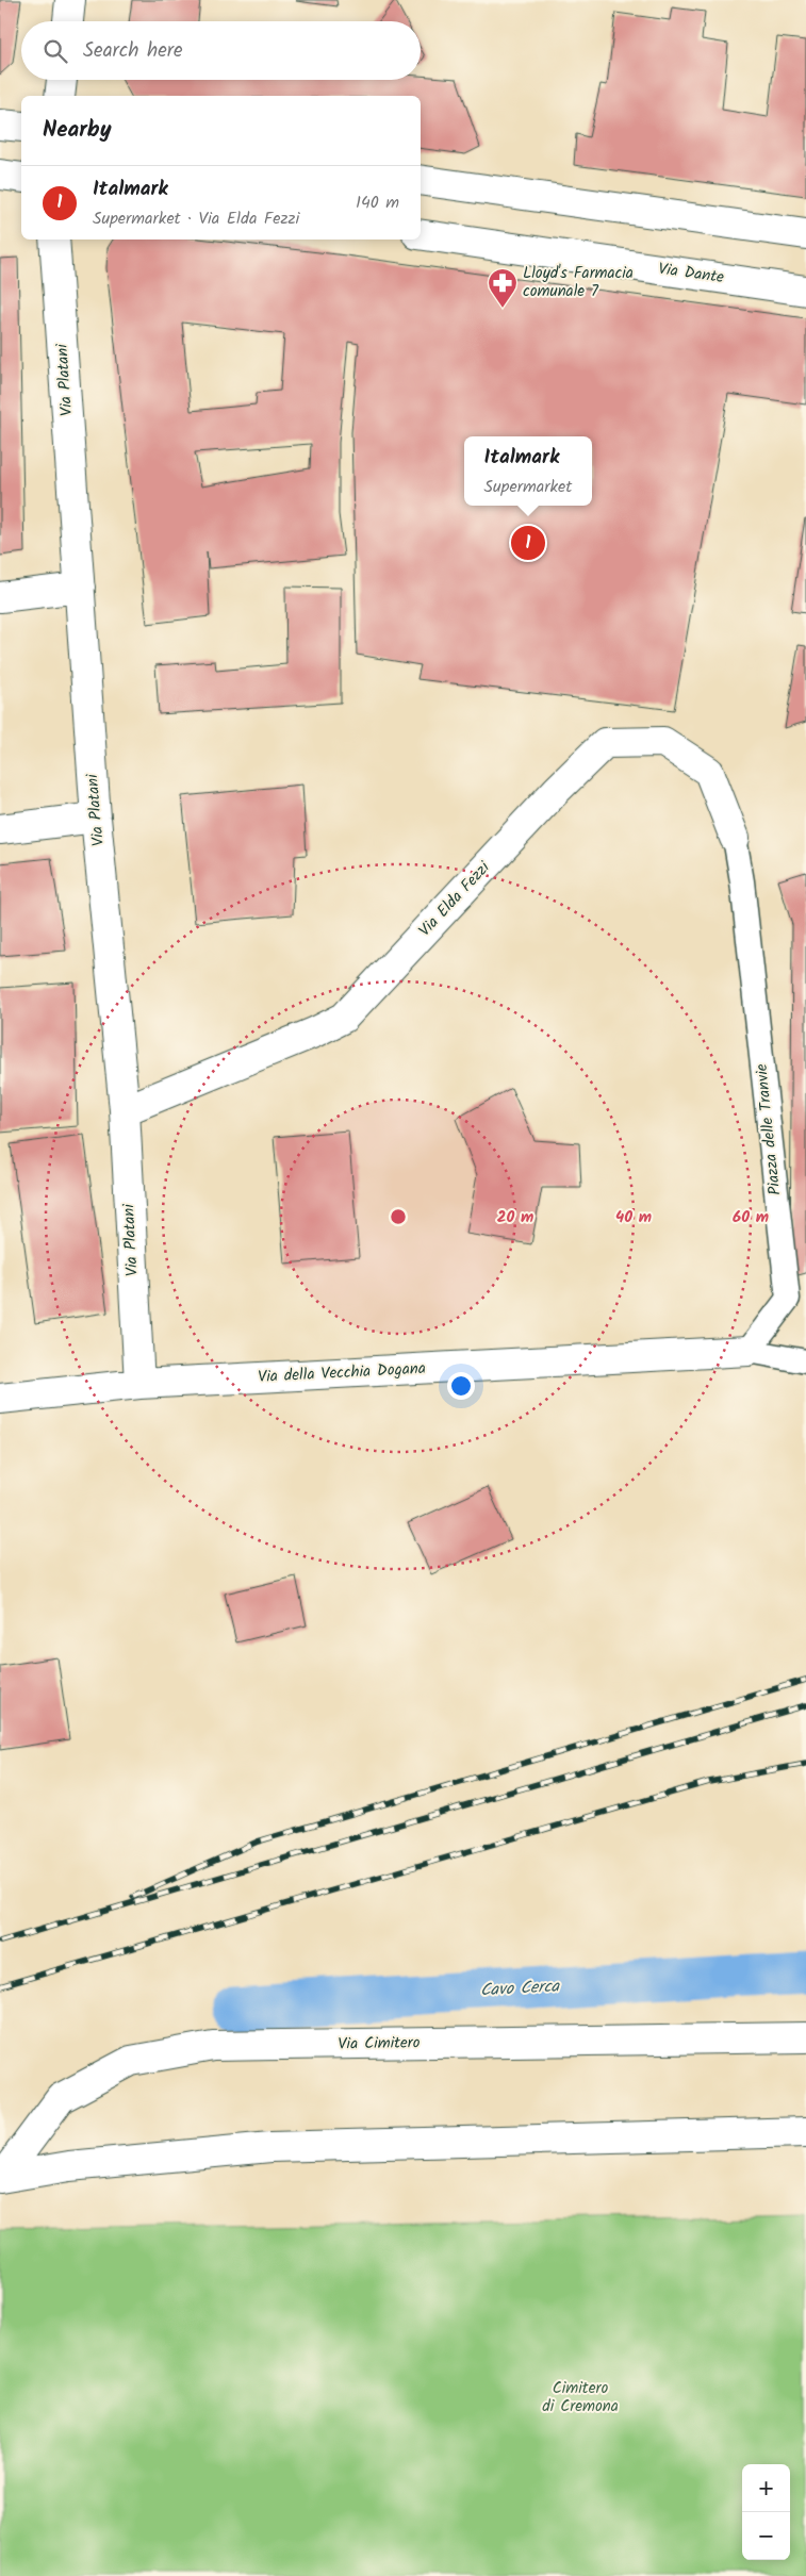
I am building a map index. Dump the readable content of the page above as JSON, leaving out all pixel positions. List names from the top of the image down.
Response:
{
  "streets": {
    "street": [
      "Via Dante",
      "Via Platani",
      "Via Elda Fezzi",
      "Via della Vecchia Dogana",
      "Via Cimitero"
    ],
    "lane": ["Piazza delle Tranvie"]
  },
  "crossings": [
    ["Via Platani", "Via Elda Fezzi"],
    ["Via Platani", "Via della Vecchia Dogana"],
    ["Via Elda Fezzi", "Piazza delle Tranvie"],
    ["Piazza delle Tranvie", "Via della Vecchia Dogana"]
  ],
  "water": ["Cavo Cerca"],
  "parks": ["Cimitero di Cremona"],
  "places": {
    "pharmacy": ["Lloyd's Farmacia comunale 7"]
  },
  "page": {
    "search": "Search here",
    "heading": "Nearby",
    "list": [
      {
        "mark": "1",
        "name": "Italmark",
        "note": "Supermarket · Via Elda Fezzi",
        "value": "140 m"
      }
    ],
    "popup": ["Italmark", "Supermarket"],
    "pins": "1",
    "map_buttons": ["+", "−"]
  },
  "rings": ["20 m", "40 m", "60 m"]
}
